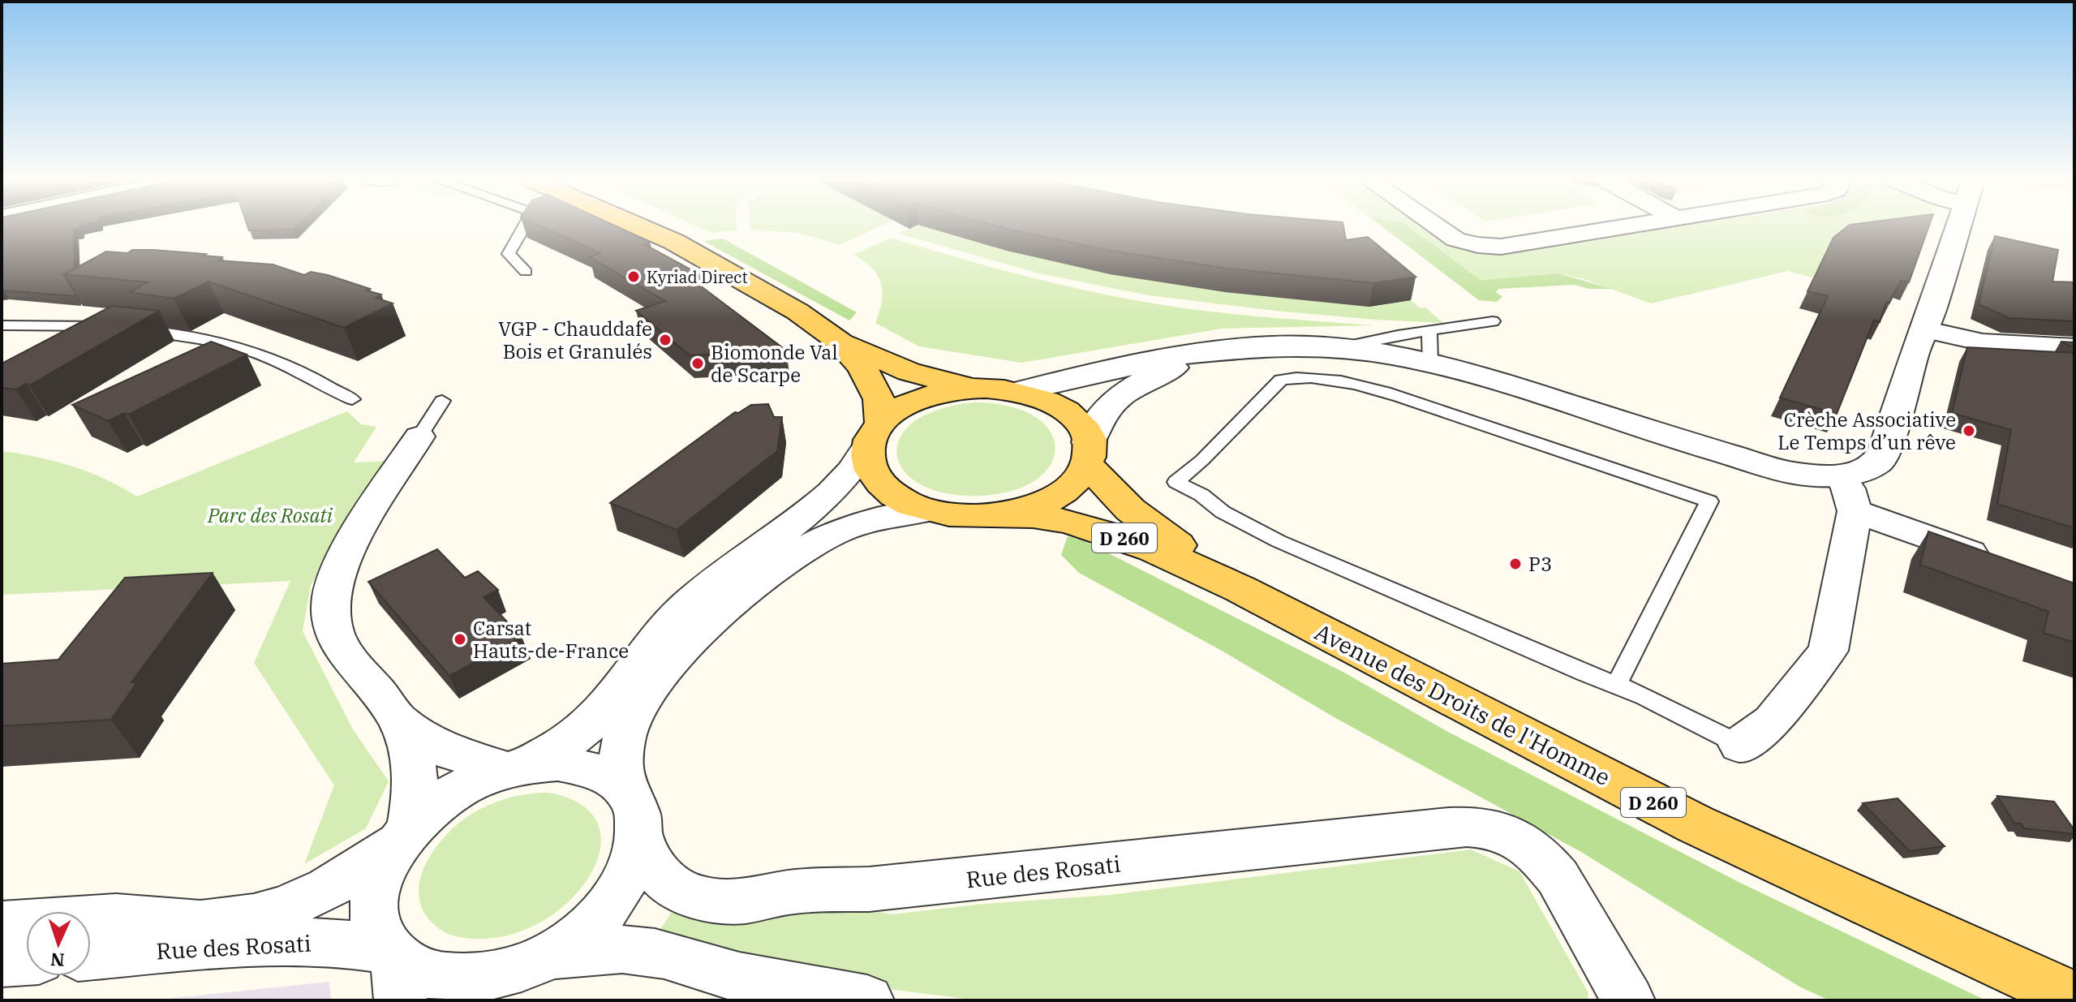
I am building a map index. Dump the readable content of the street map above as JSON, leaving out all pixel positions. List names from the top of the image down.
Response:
{
  "streets": {
    "main road": ["D 260", "Avenue des Droits de l'Homme"],
    "street": ["Rue des Rosati"]
  },
  "crossings": [
    ["D 260", "Avenue des Droits de l'Homme"],
    ["D 260", "Rue des Rosati"]
  ],
  "parks": ["Parc des Rosati"],
  "places": [
    "Kyriad Direct",
    "VGP - Chauddafe Bois et Granulés",
    "Biomonde Val de Scarpe",
    "Crèche Associative Le Temps d’un rêve",
    "P3",
    "Carsat Hauts-de-France"
  ],
  "north": "bottom"
}
